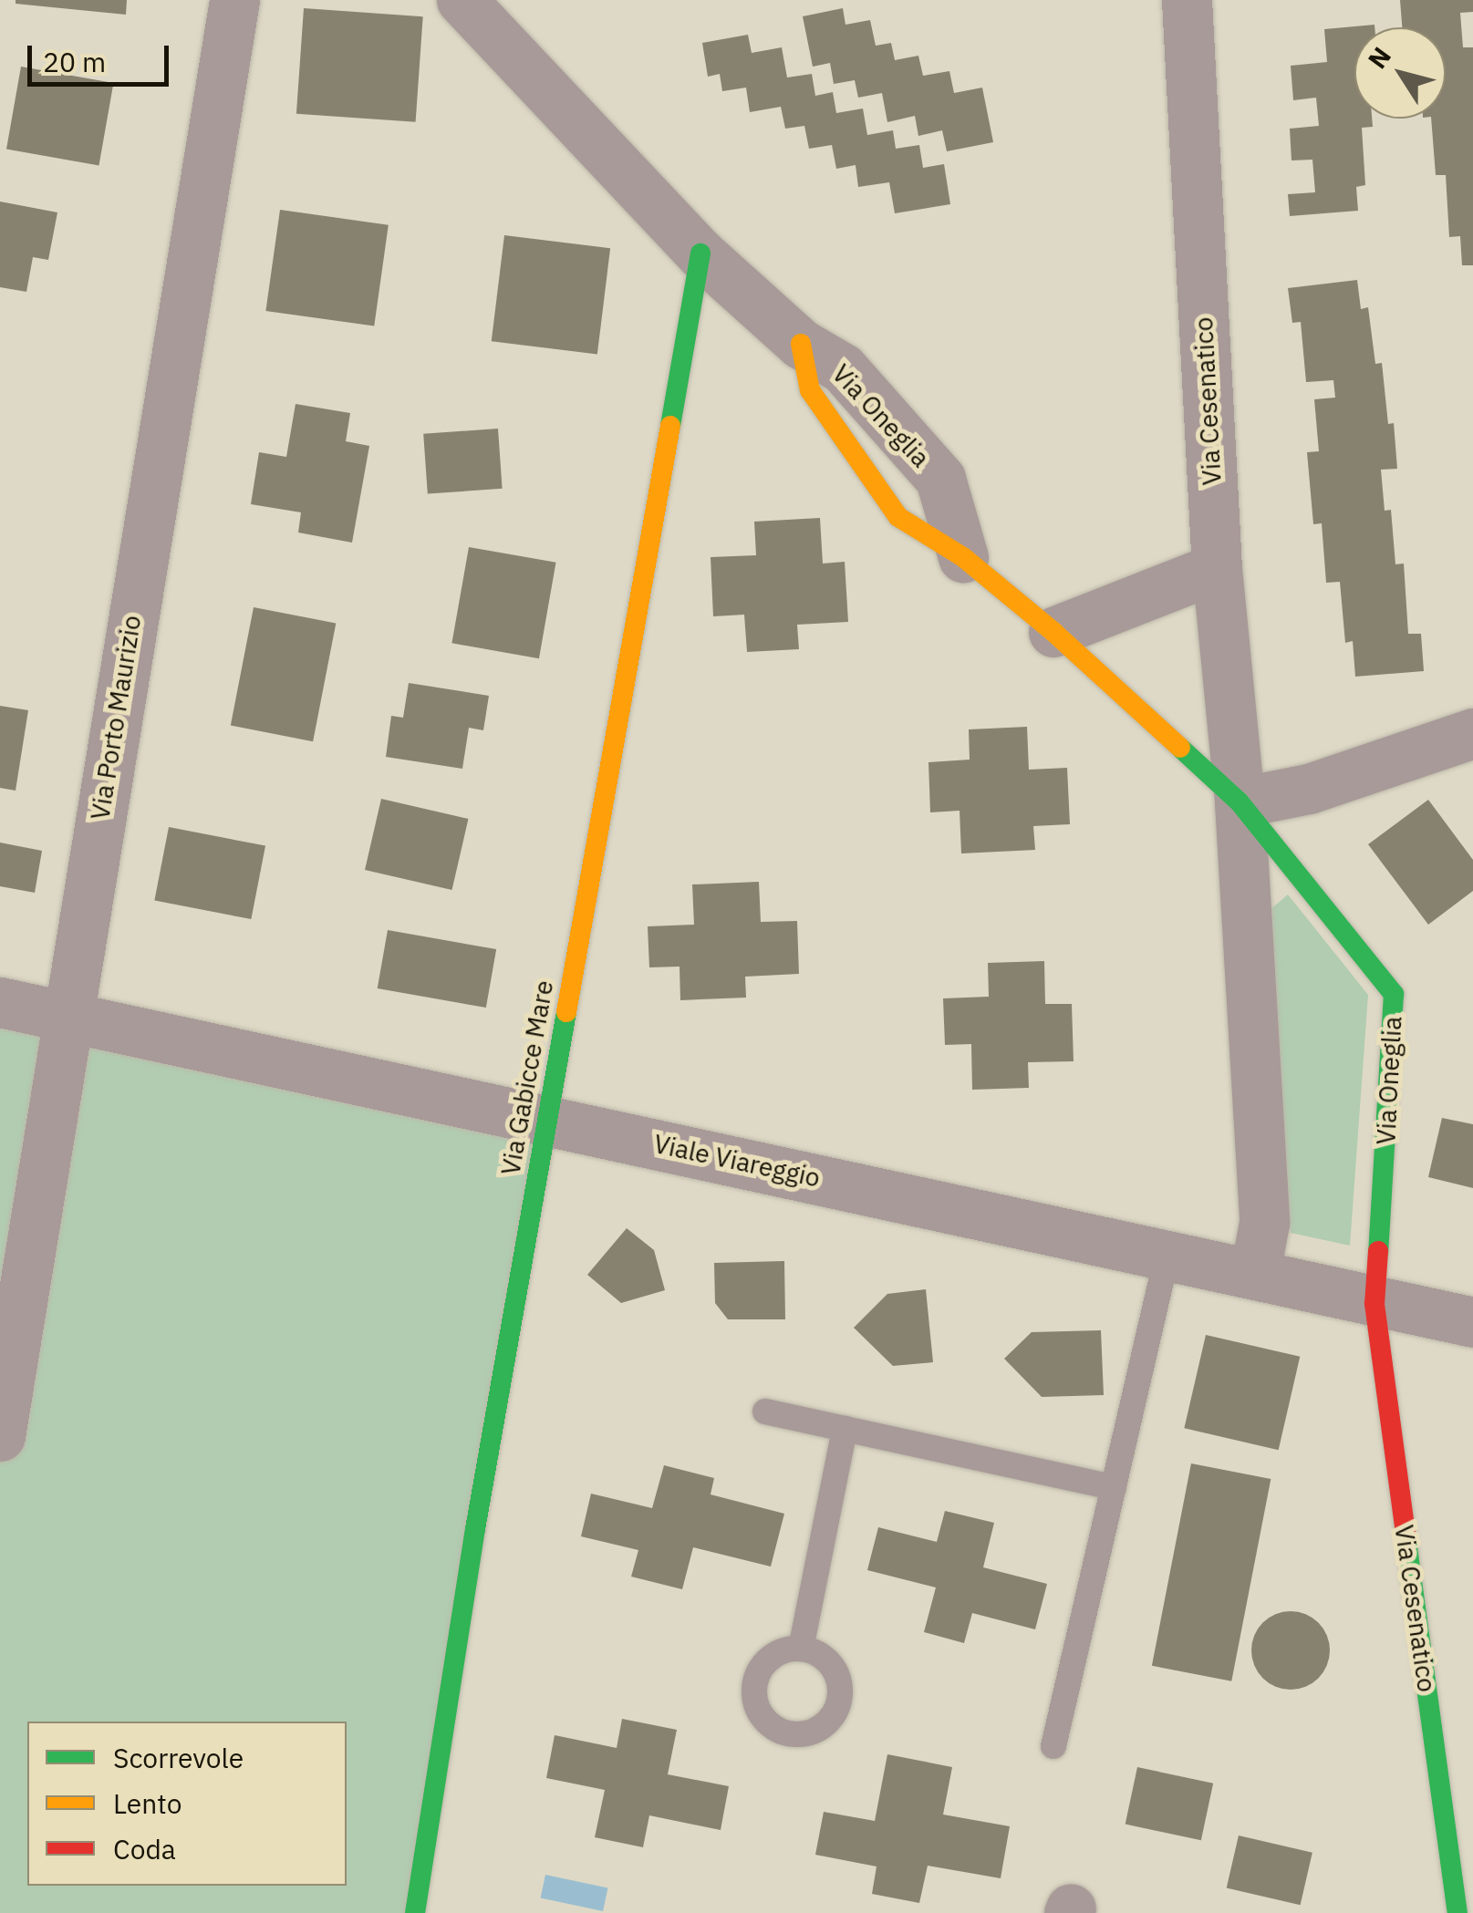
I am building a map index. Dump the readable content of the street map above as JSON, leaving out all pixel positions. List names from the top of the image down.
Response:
{
  "streets": {
    "street": [
      "Via Cesenatico",
      "Via Oneglia",
      "Via Porto Maurizio",
      "Via Gabicce Mare",
      "Viale Viareggio"
    ]
  },
  "crossings": [
    ["Via Cesenatico", "Via Oneglia"],
    ["Via Cesenatico", "Viale Viareggio"],
    ["Via Oneglia", "Via Gabicce Mare"],
    ["Via Oneglia", "Viale Viareggio"],
    ["Via Porto Maurizio", "Viale Viareggio"],
    ["Via Gabicce Mare", "Viale Viareggio"]
  ],
  "legend": ["Scorrevole", "Lento", "Coda"],
  "scale_bar": "20 m",
  "north": "top left"
}
